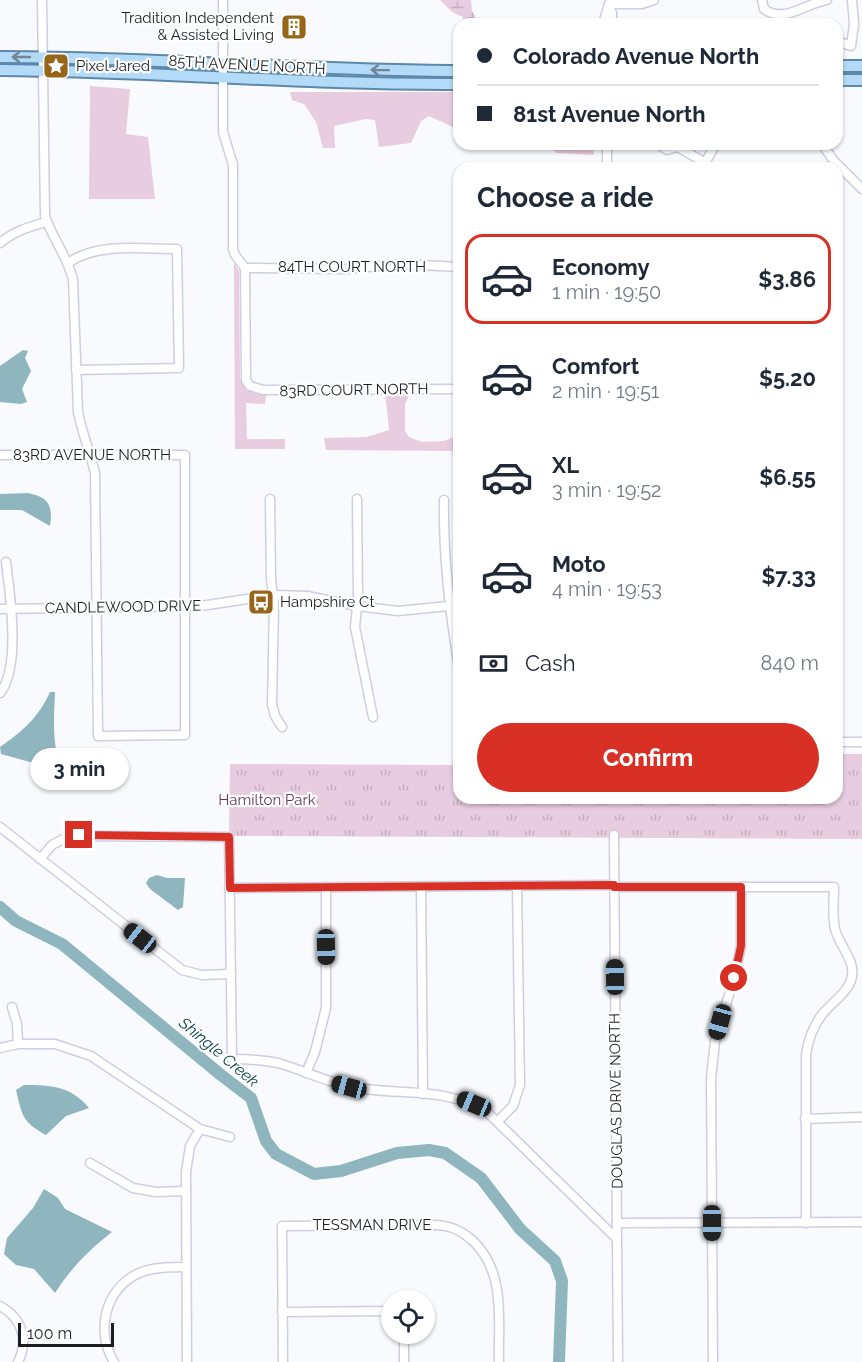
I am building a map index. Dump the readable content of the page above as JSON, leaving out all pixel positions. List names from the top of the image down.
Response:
{
  "streets": {
    "main road": ["85TH AVENUE NORTH"],
    "street": [
      "84TH COURT NORTH",
      "83RD COURT NORTH",
      "83RD AVENUE NORTH",
      "CANDLEWOOD DRIVE",
      "DOUGLAS DRIVE NORTH",
      "TESSMAN DRIVE"
    ]
  },
  "crossings": [
    ["84TH COURT NORTH", "83RD COURT NORTH"],
    ["83RD AVENUE NORTH", "CANDLEWOOD DRIVE"]
  ],
  "water": ["Shingle Creek"],
  "parks": ["Hamilton Park"],
  "places": {
    "building": ["Tradition Independent & Assisted Living"],
    "place": ["Pixel Jared"],
    "bus stop": ["Hampshire Ct"]
  },
  "scale_bar": "100 m",
  "page": {
    "banner": ["Colorado Avenue North", "81st Avenue North"],
    "heading": "Choose a ride",
    "list": [
      {
        "name": "Economy",
        "note": "1 min · 19:50",
        "value": "$3.86"
      },
      {
        "name": "Comfort",
        "note": "2 min · 19:51",
        "value": "$5.20"
      },
      {
        "name": "XL",
        "note": "3 min · 19:52",
        "value": "$6.55"
      },
      {
        "name": "Moto",
        "note": "4 min · 19:53",
        "value": "$7.33"
      }
    ],
    "pay": ["Cash", "840 m"],
    "buttons": "Confirm",
    "bubble": "3 min",
    "scale": "100 m"
  }
}
